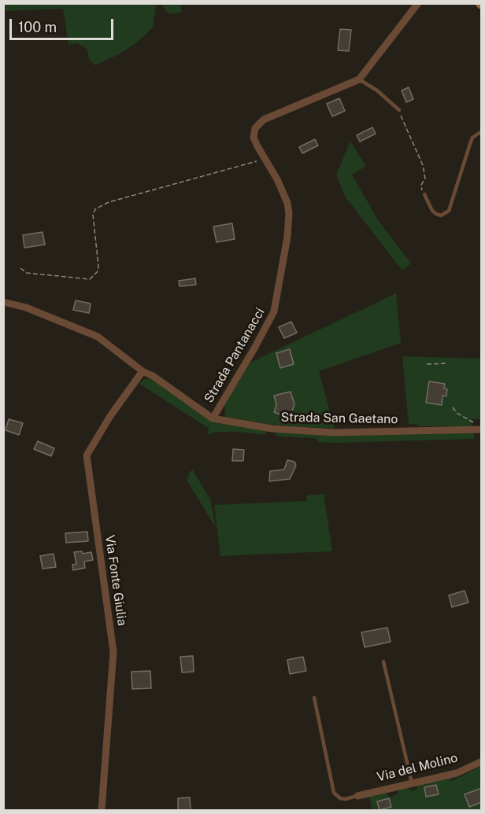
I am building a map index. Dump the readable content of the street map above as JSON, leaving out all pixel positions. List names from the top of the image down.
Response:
{
  "streets": {
    "street": [
      "Strada Pantanacci",
      "Strada San Gaetano",
      "Via Fonte Giulia",
      "Via del Molino"
    ]
  },
  "crossings": [
    ["Strada Pantanacci", "Strada San Gaetano"],
    ["Strada San Gaetano", "Via Fonte Giulia"]
  ],
  "scale_bar": "100 m"
}
